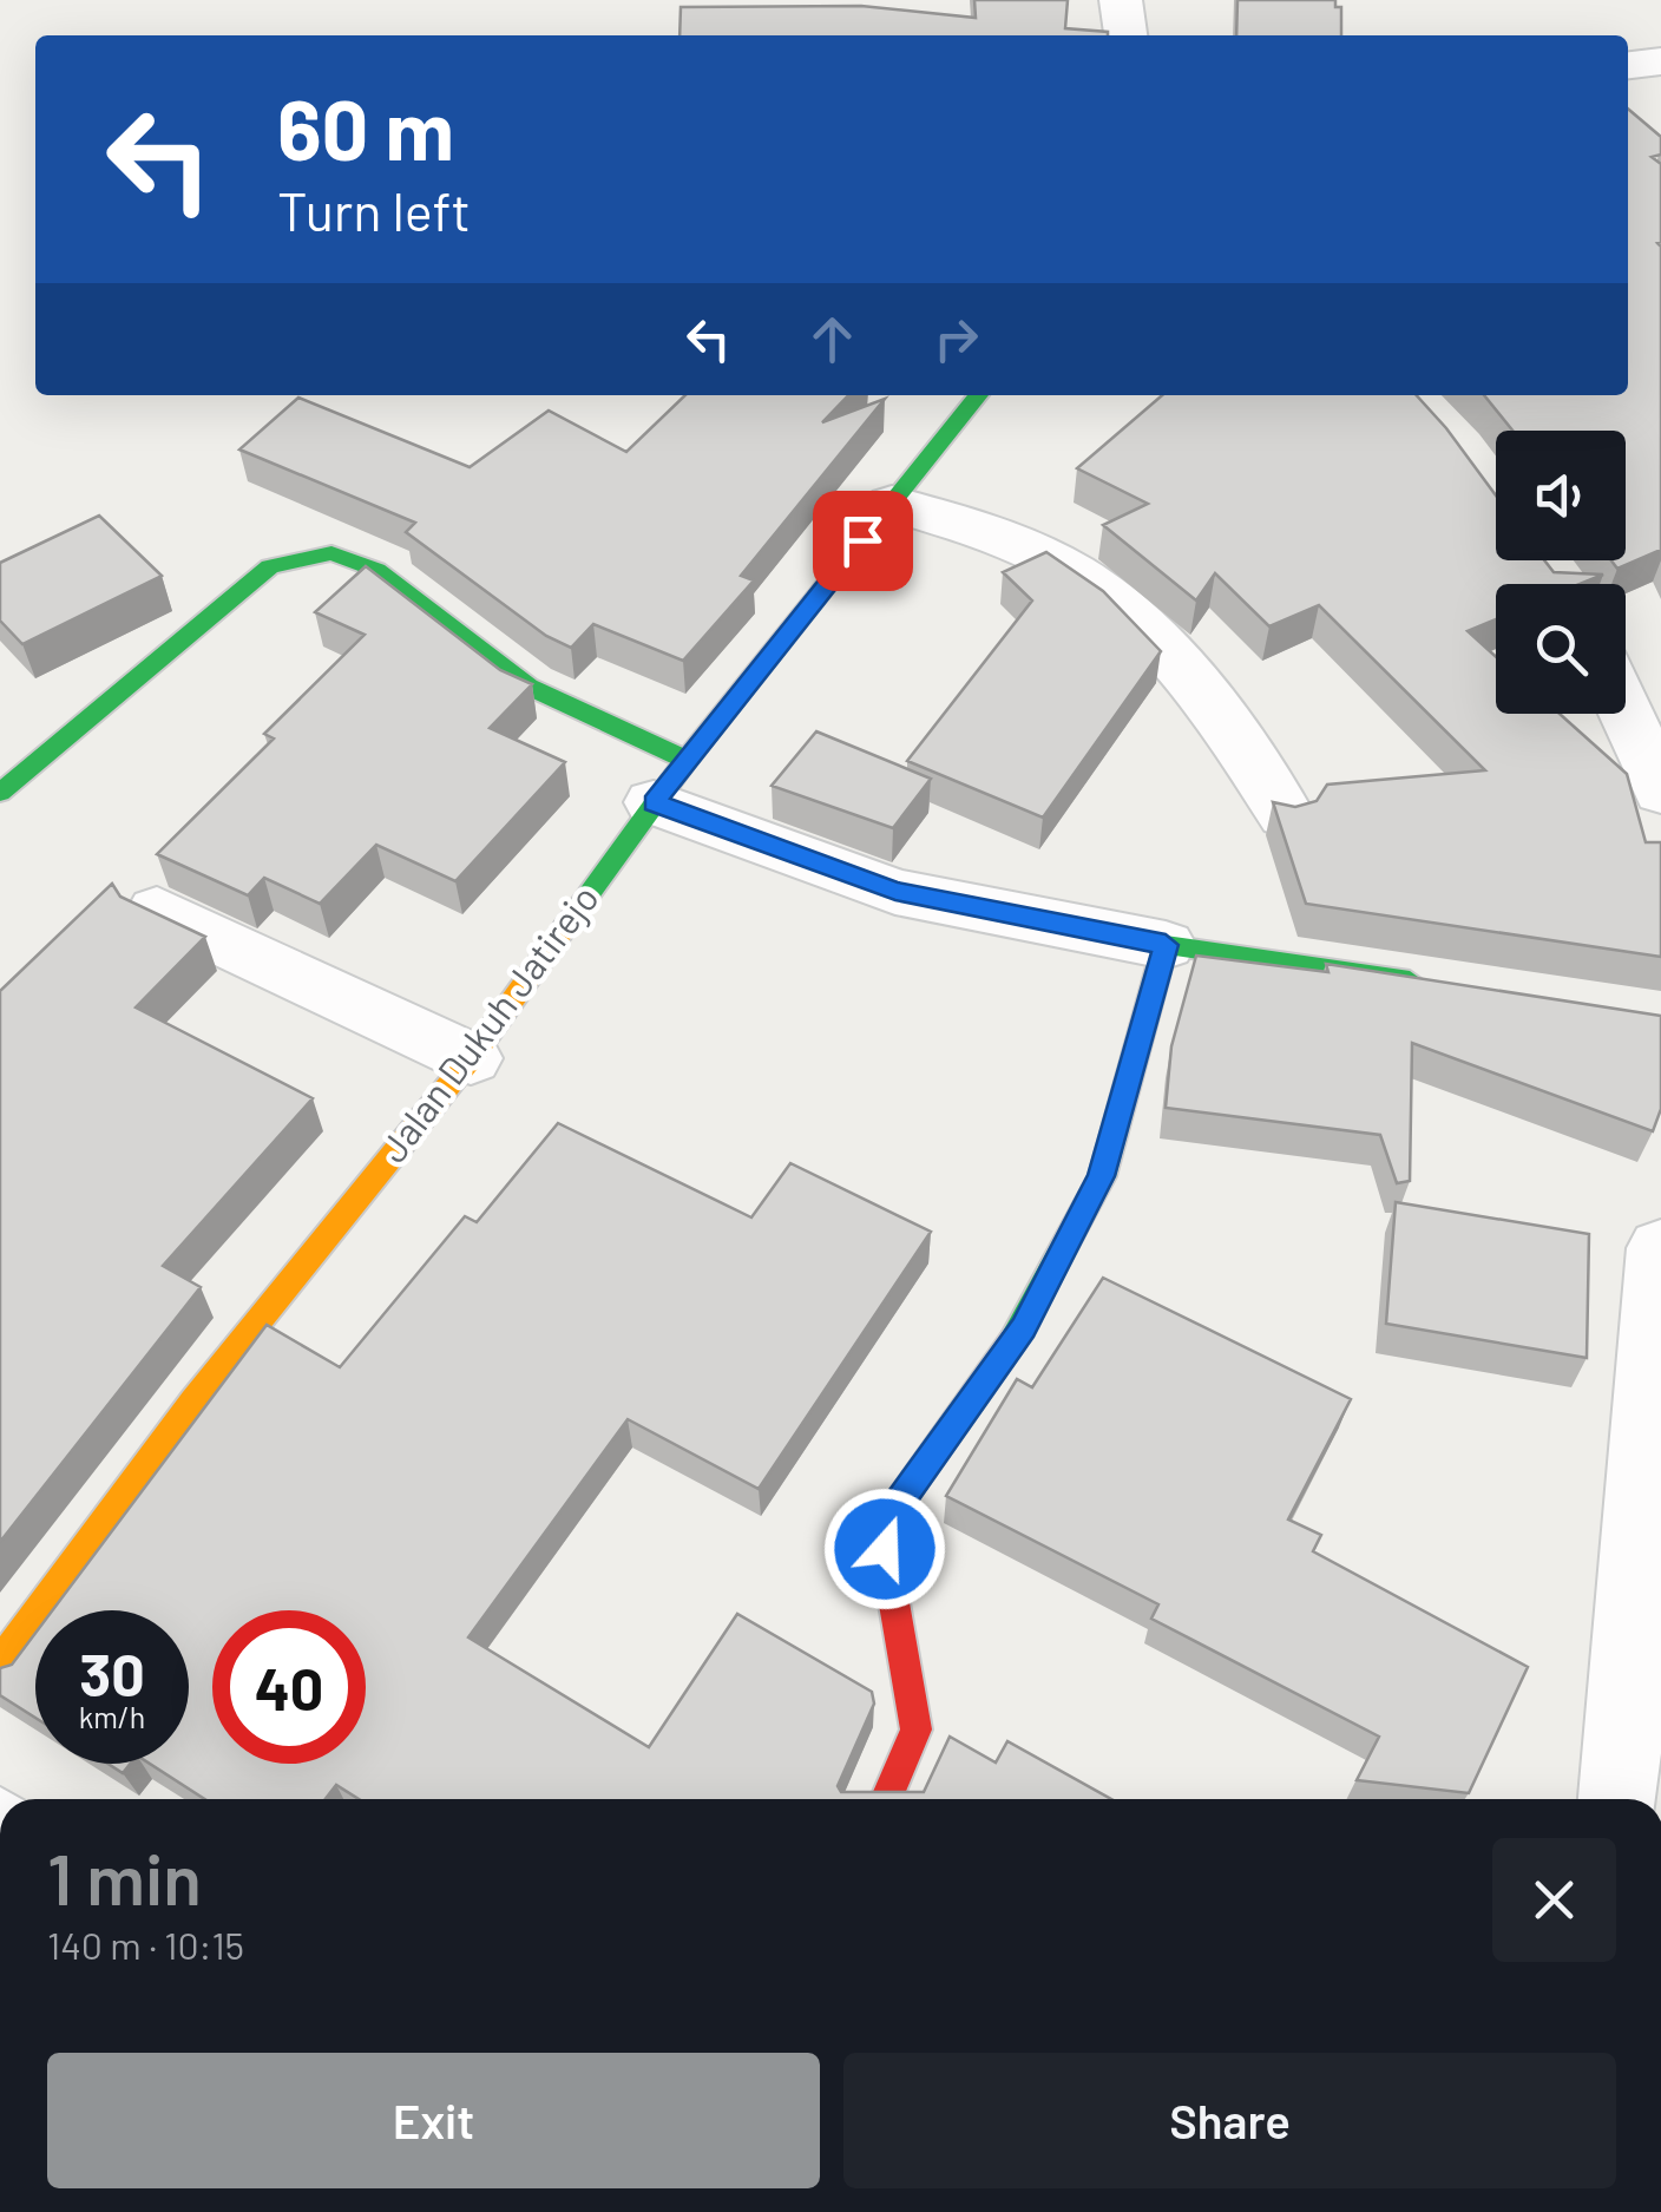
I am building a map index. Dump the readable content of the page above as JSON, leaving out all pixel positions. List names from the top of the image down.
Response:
{
  "streets": {
    "street": ["Jalan Dukuh Jatirejo"]
  },
  "page": {
    "turn": ["60 m", "Turn left"],
    "speed": "30 km/h",
    "limit": "40",
    "heading": ["1 min", "140 m · 10:15"],
    "buttons": ["Exit", "Share"]
  }
}
